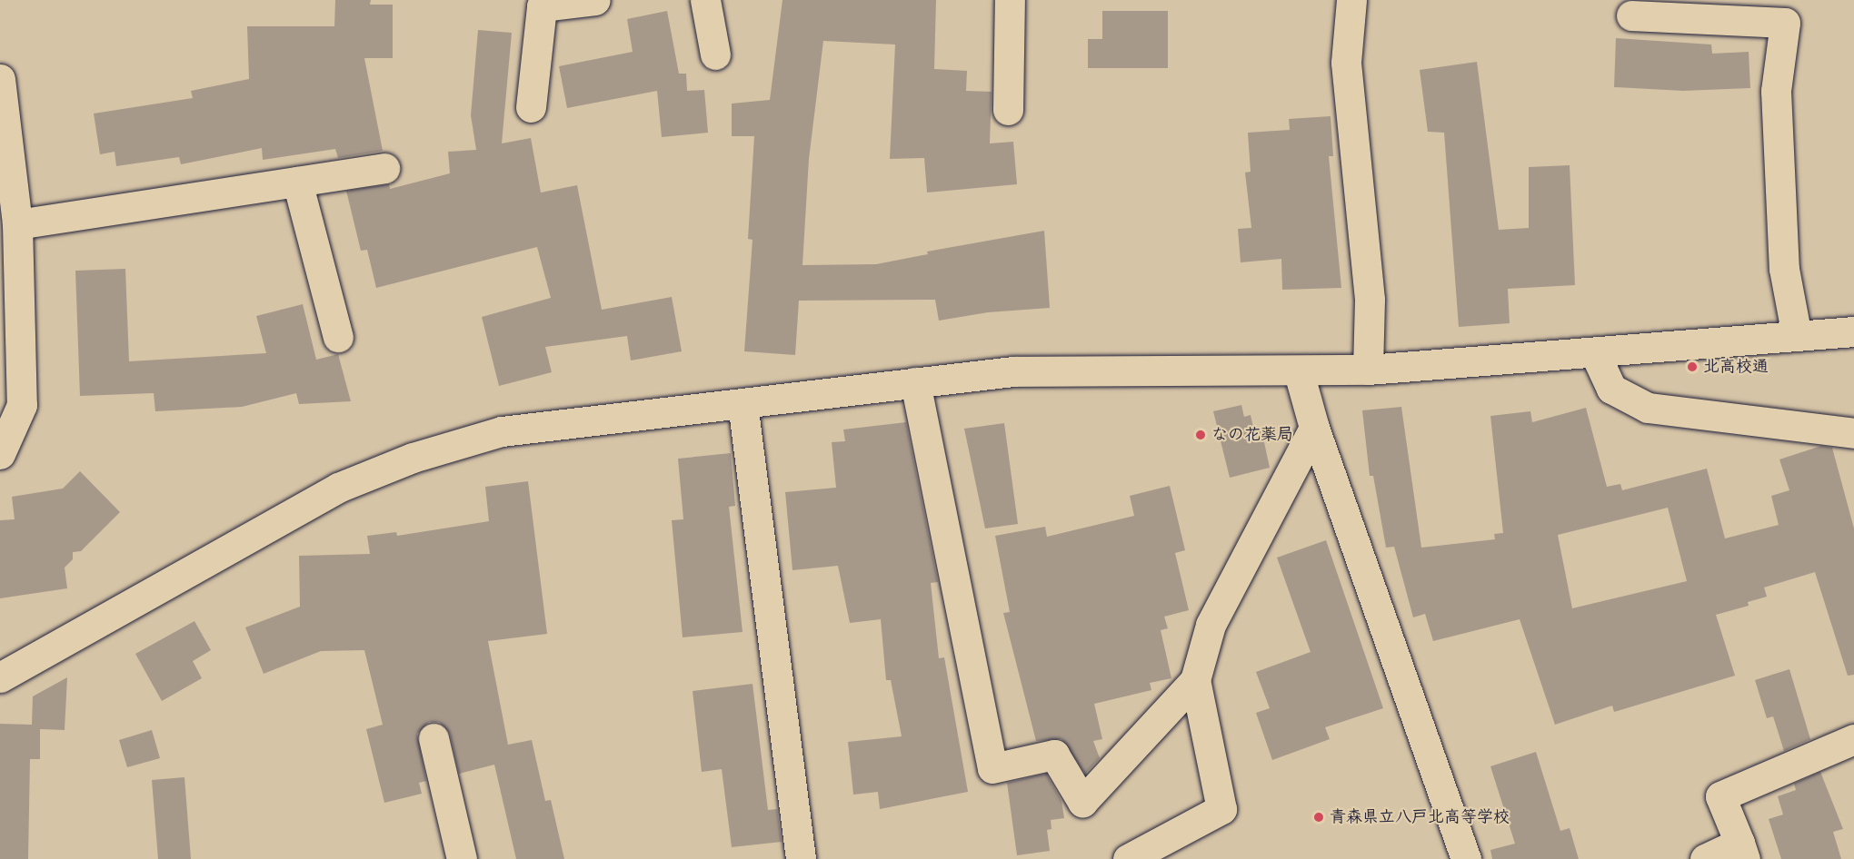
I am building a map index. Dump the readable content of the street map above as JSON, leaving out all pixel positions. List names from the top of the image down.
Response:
{
  "places": ["北高校通", "なの花薬局", "青森県立八戸北高等学校"]
}
